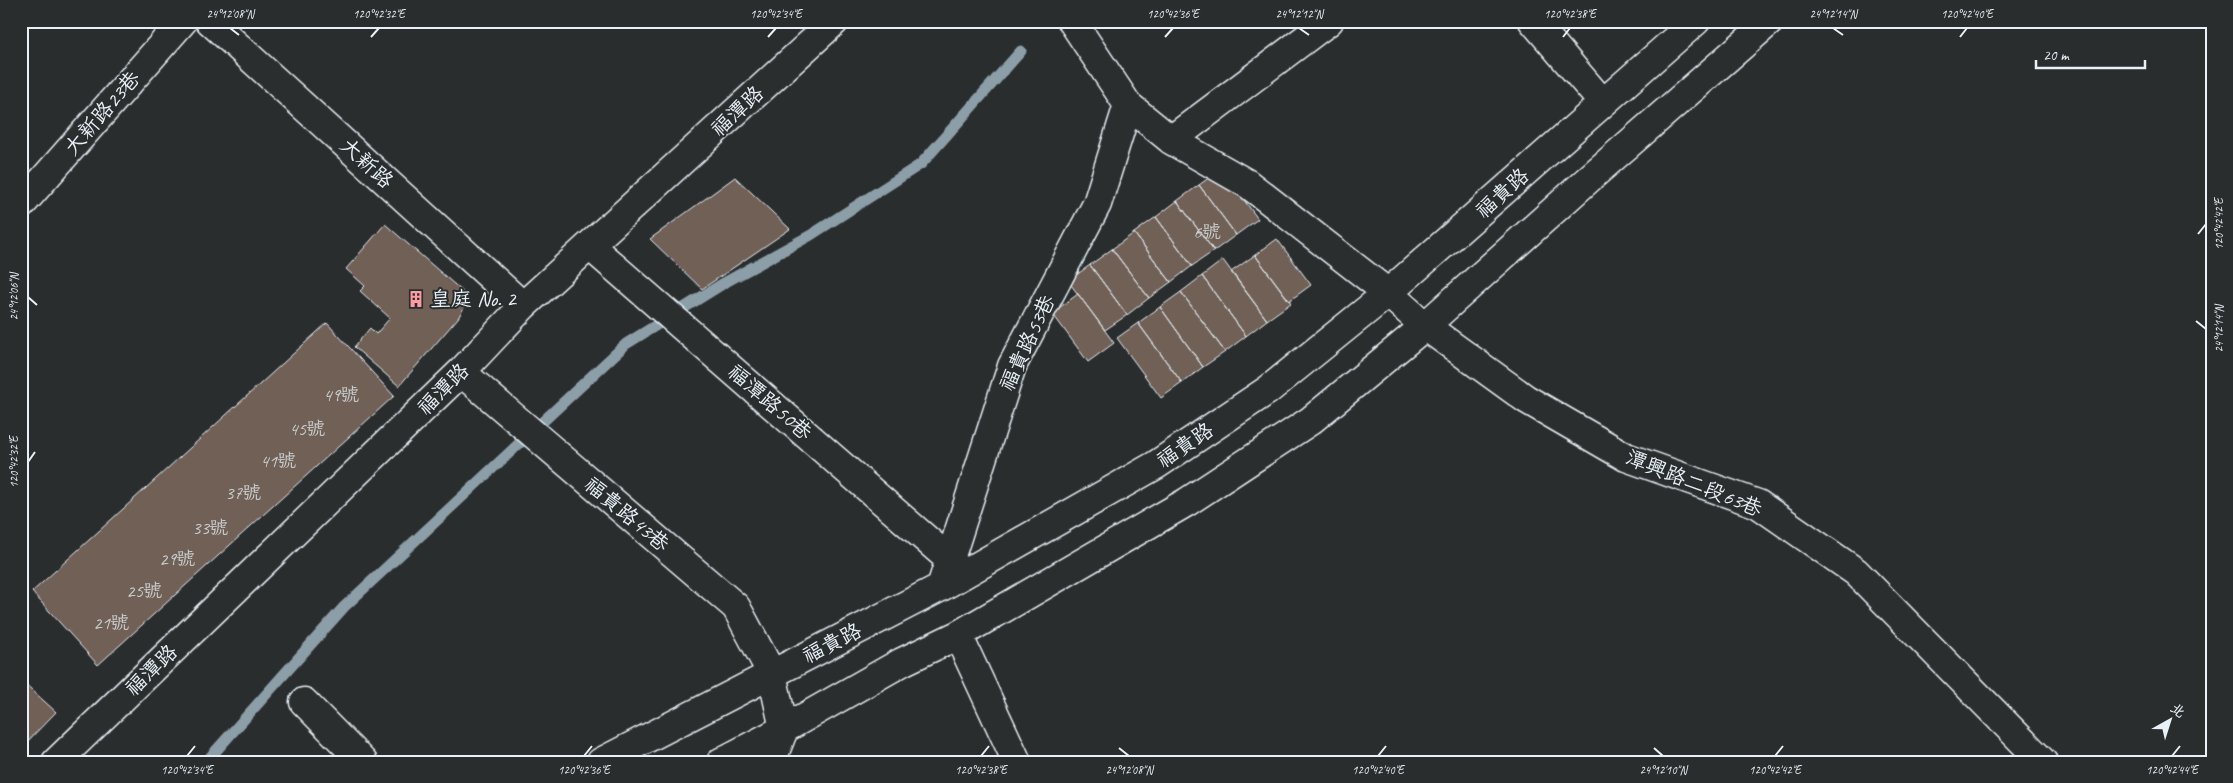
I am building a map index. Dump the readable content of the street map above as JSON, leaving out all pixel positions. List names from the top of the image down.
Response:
{
  "streets": {
    "street": [
      "福潭路",
      "大新路23巷",
      "大新路",
      "福貴路",
      "福貴路53巷",
      "福潭路50巷",
      "潭興路二段63巷",
      "福貴路43巷"
    ]
  },
  "crossings": [
    ["福潭路", "大新路"],
    ["福潭路", "福潭路50巷"],
    ["福潭路", "福貴路43巷"],
    ["福貴路", "福貴路53巷"],
    ["福貴路", "潭興路二段63巷"],
    ["福貴路", "福貴路43巷"],
    ["福貴路53巷", "福潭路50巷"],
    ["福貴路53巷", "潭興路二段63巷"]
  ],
  "places": {
    "building": ["皇庭 No. 2"]
  },
  "house_numbers": [
    "6號",
    "49號",
    "45號",
    "41號",
    "37號",
    "33號",
    "29號",
    "25號",
    "21號"
  ],
  "scale_bar": "20 m",
  "north": "top right",
  "coordinates": [
    "24°12'08\"N",
    "120°42'32\"E",
    "120°42'34\"E",
    "120°42'36\"E",
    "24°12'12\"N",
    "120°42'38\"E",
    "24°12'14\"N",
    "120°42'40\"E",
    "120°42'42\"E",
    "24°12'06\"N",
    "24°12'10\"N",
    "120°42'44\"E"
  ]
}
